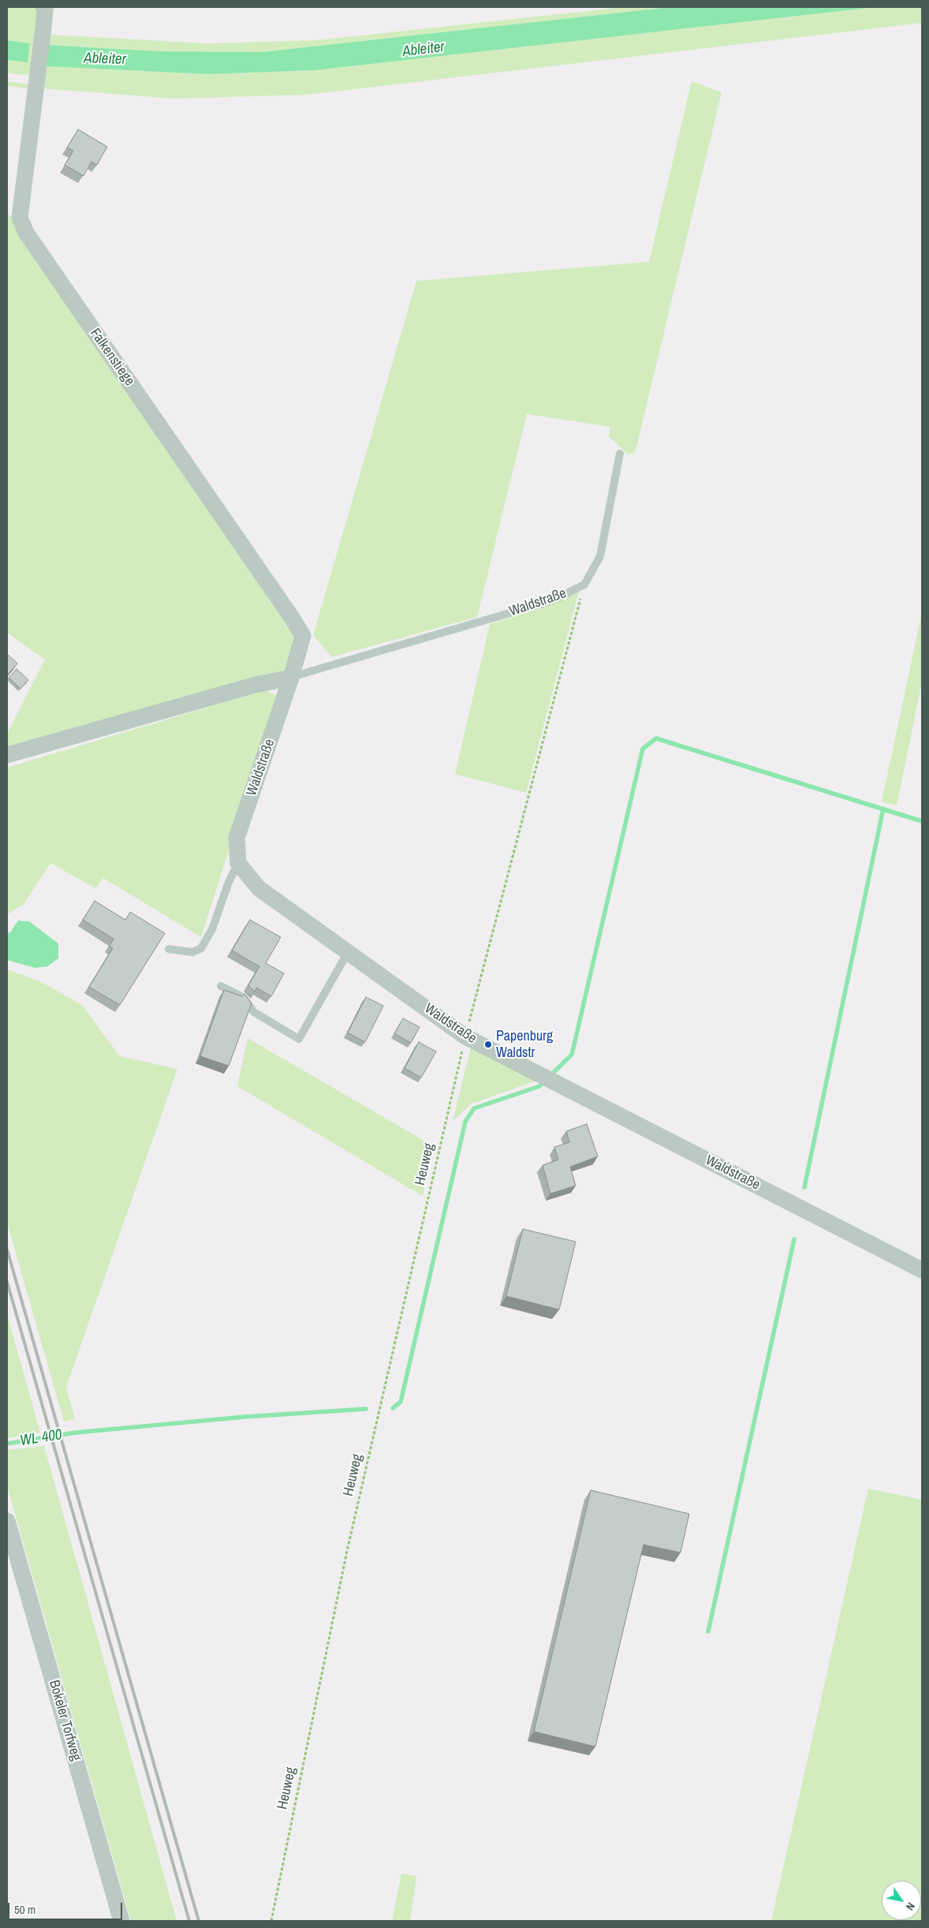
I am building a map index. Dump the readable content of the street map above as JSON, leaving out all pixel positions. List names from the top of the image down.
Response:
{
  "streets": {
    "street": ["Falkenstiege", "Waldstraße", "Bokeler Torfweg"],
    "path": ["Heuweg"]
  },
  "crossings": [
    ["Falkenstiege", "Waldstraße"],
    ["Waldstraße", "Heuweg"]
  ],
  "water": ["Ableiter", "WL 400"],
  "places": ["Papenburg Waldstr"],
  "scale_bar": "50 m",
  "north": "bottom right"
}
